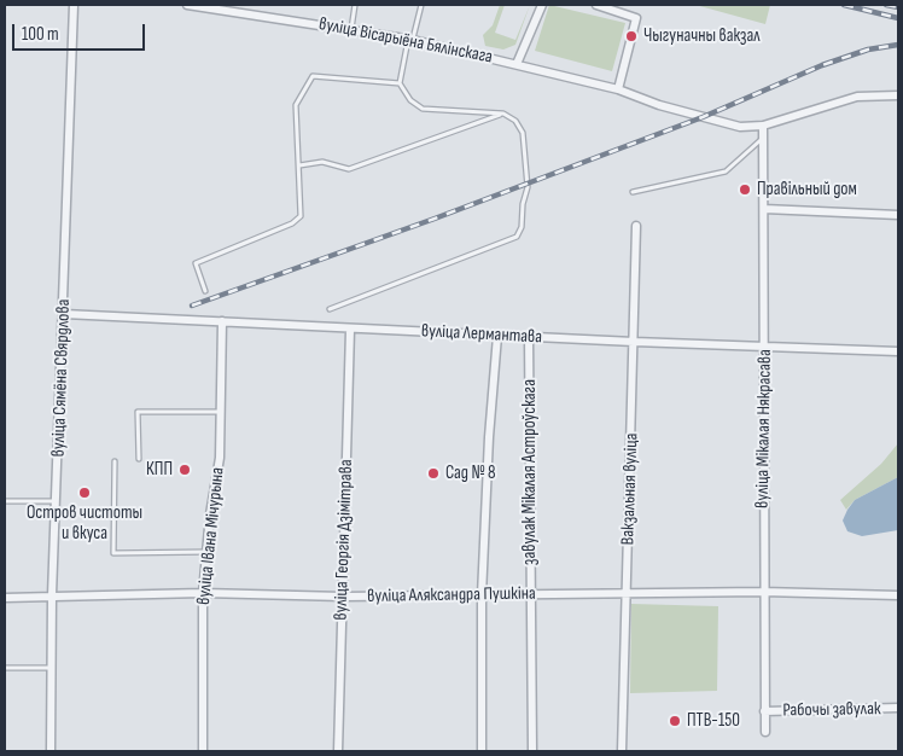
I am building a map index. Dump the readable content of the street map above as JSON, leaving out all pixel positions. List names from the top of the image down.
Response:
{
  "streets": {
    "street": [
      "вуліца Вісарыёна Бялінскага",
      "вуліца Лермантава",
      "вуліца Сямёна Свярдлова",
      "вуліца Мікалая Някрасава",
      "завулак Мікалая Астроўскага",
      "Вакзальная вуліца",
      "вуліца Івана Мічурына",
      "вуліца Георгія Дзімітрава",
      "вуліца Аляксандра Пушкіна",
      "Рабочы завулак"
    ]
  },
  "crossings": [
    ["вуліца Вісарыёна Бялінскага", "вуліца Мікалая Някрасава"],
    ["вуліца Лермантава", "вуліца Сямёна Свярдлова"],
    ["вуліца Лермантава", "вуліца Мікалая Някрасава"],
    ["вуліца Лермантава", "завулак Мікалая Астроўскага"],
    ["вуліца Лермантава", "Вакзальная вуліца"],
    ["вуліца Лермантава", "вуліца Івана Мічурына"],
    ["вуліца Лермантава", "вуліца Георгія Дзімітрава"],
    ["вуліца Сямёна Свярдлова", "вуліца Аляксандра Пушкіна"],
    ["вуліца Мікалая Някрасава", "вуліца Аляксандра Пушкіна"],
    ["вуліца Мікалая Някрасава", "Рабочы завулак"],
    ["завулак Мікалая Астроўскага", "вуліца Аляксандра Пушкіна"],
    ["Вакзальная вуліца", "вуліца Аляксандра Пушкіна"],
    ["вуліца Івана Мічурына", "вуліца Аляксандра Пушкіна"],
    ["вуліца Георгія Дзімітрава", "вуліца Аляксандра Пушкіна"]
  ],
  "places": [
    "Чыгуначны вакзал",
    "Правільный дом",
    "КПП",
    "Сад № 8",
    "Остров чистоты и вкуса",
    "ПТВ-150"
  ],
  "scale_bar": "100 m"
}
